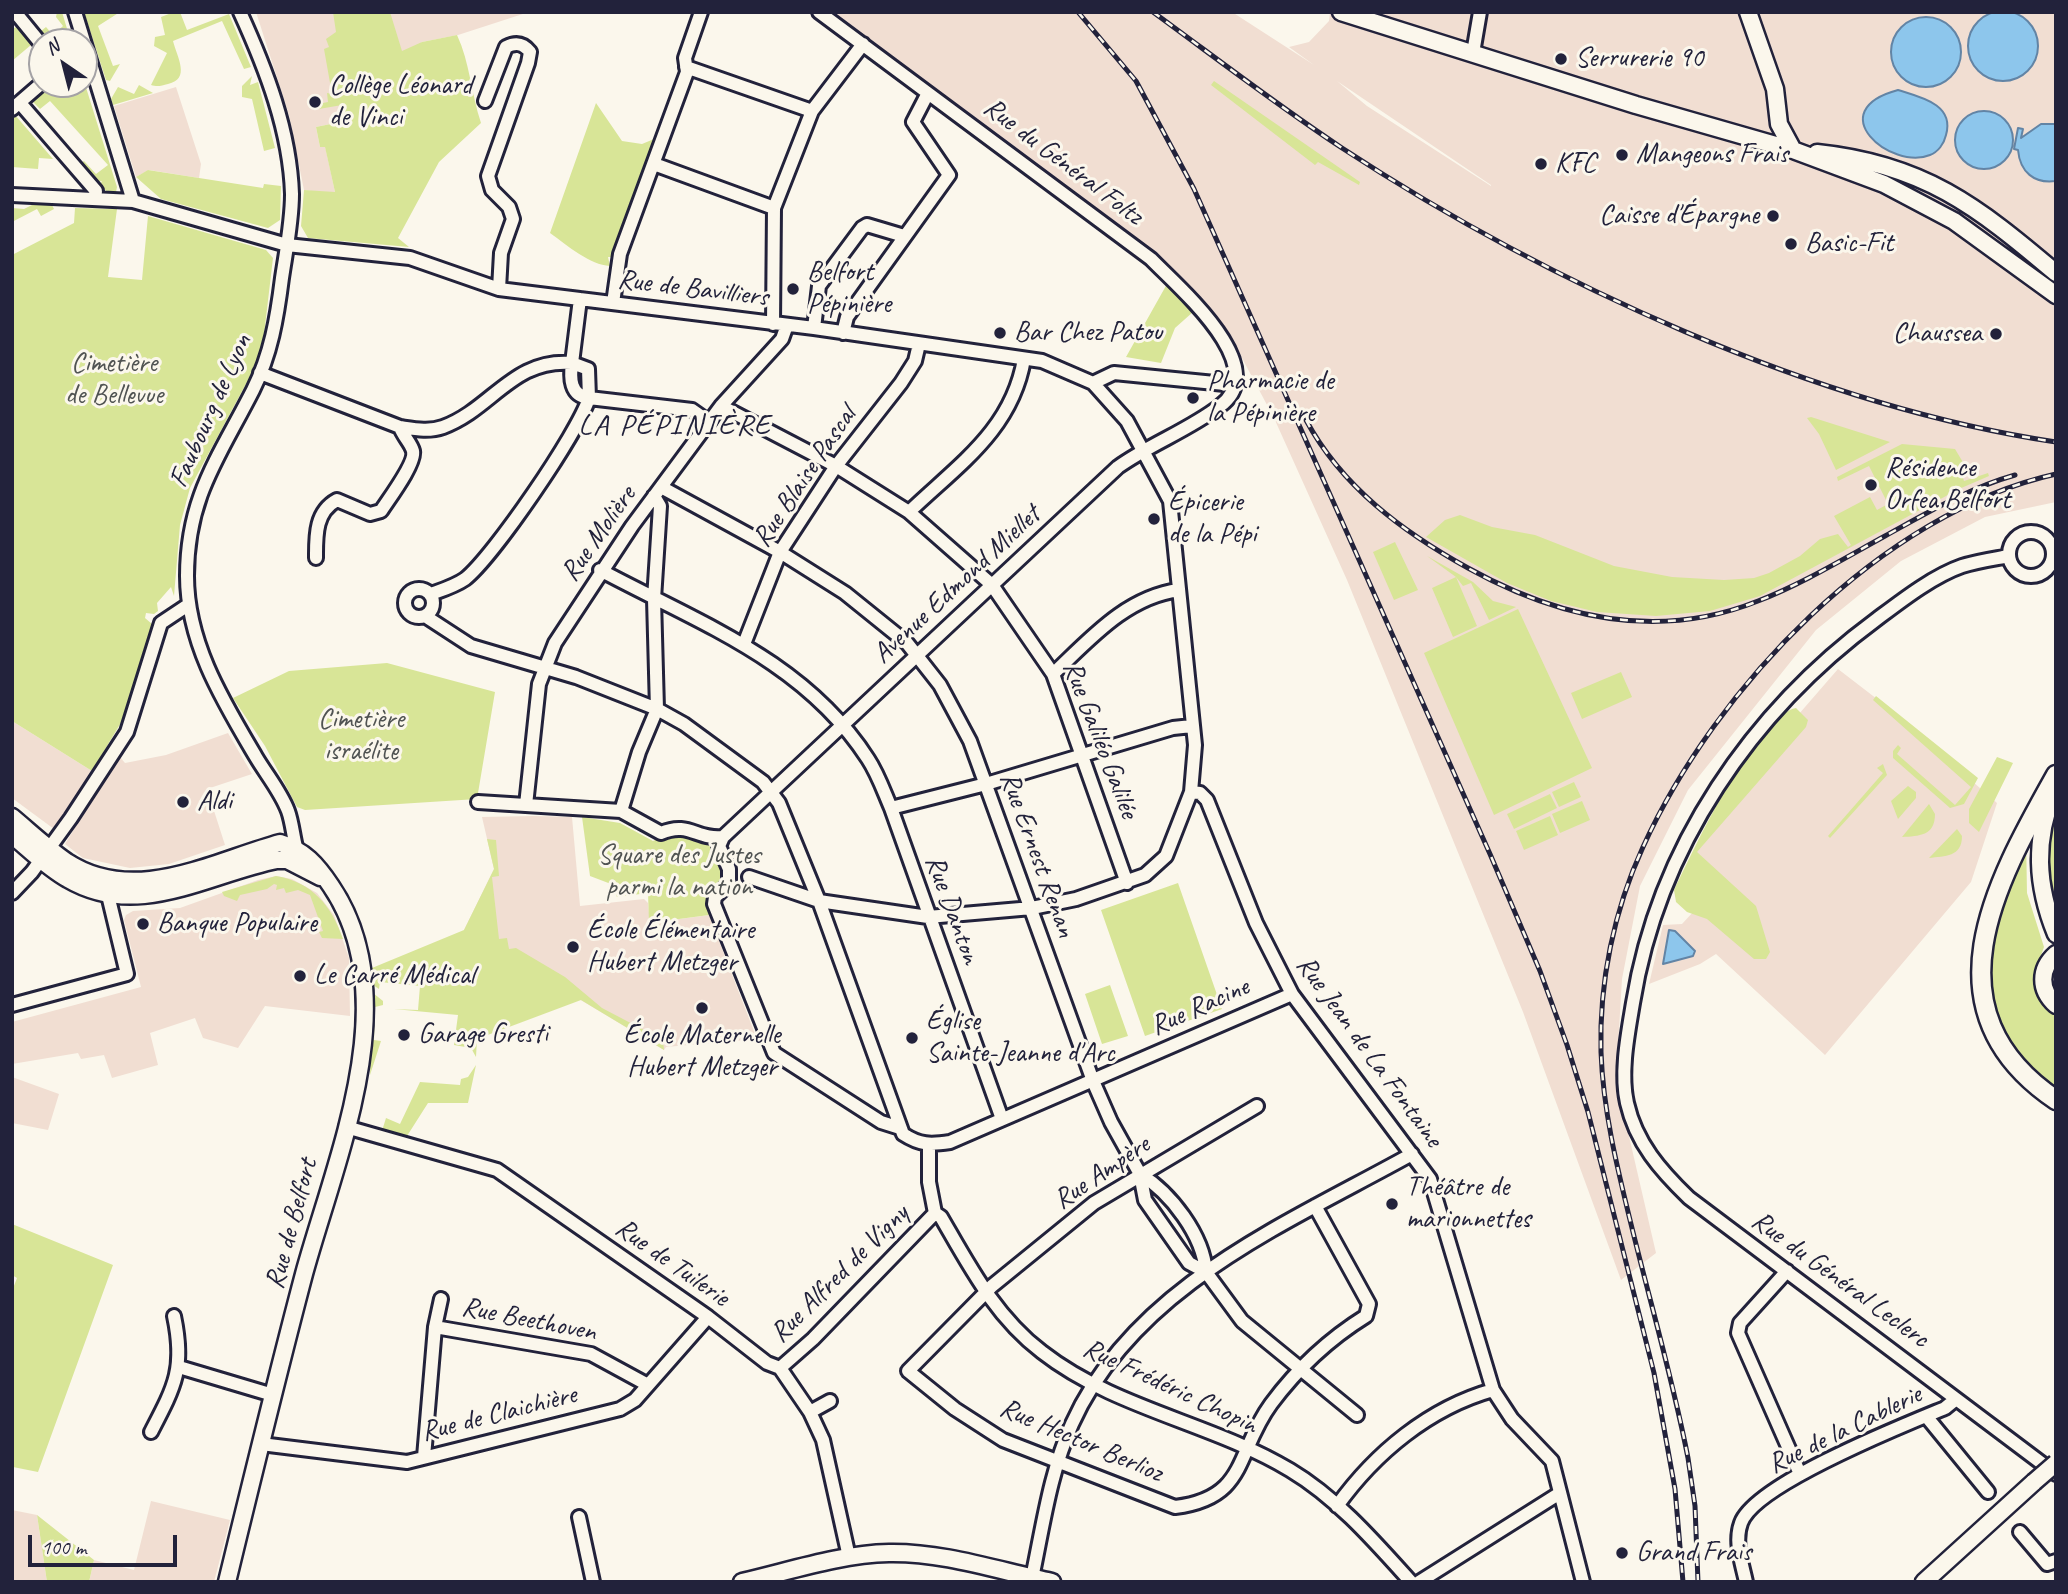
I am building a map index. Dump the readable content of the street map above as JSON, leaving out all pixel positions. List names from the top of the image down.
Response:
{
  "streets": {
    "main road": ["Rue de Belfort"],
    "street": [
      "Rue du Général Foltz",
      "Rue de Bavilliers",
      "Faubourg de Lyon",
      "Rue Blaise Pascal",
      "Rue Molière",
      "Avenue Edmond Miellet",
      "Rue Galiléo Galilée",
      "Rue Ernest Renan",
      "Rue Danton",
      "Rue Racine",
      "Rue Jean de La Fontaine",
      "Rue Ampère",
      "Rue de Tuilerie",
      "Rue Alfred de Vigny",
      "Rue du Général Leclerc",
      "Rue Beethoven",
      "Rue Frédéric Chopin",
      "Rue de Claichière",
      "Rue de la Cablerie",
      "Rue Hector Berlioz"
    ]
  },
  "crossings": [
    ["Rue du Général Foltz", "Avenue Edmond Miellet"],
    ["Rue de Bavilliers", "Faubourg de Lyon"],
    ["Rue de Bavilliers", "Rue Blaise Pascal"],
    ["Rue de Bavilliers", "Rue Molière"],
    ["Rue de Bavilliers", "Avenue Edmond Miellet"],
    ["Faubourg de Lyon", "Rue de Belfort"],
    ["Rue Blaise Pascal", "Rue Galiléo Galilée"],
    ["Rue Blaise Pascal", "Rue Ernest Renan"],
    ["Rue Blaise Pascal", "Rue Danton"],
    ["Rue Molière", "Rue Galiléo Galilée"],
    ["Rue Molière", "Rue Ernest Renan"],
    ["Rue Molière", "Rue Danton"],
    ["Avenue Edmond Miellet", "Rue Galiléo Galilée"],
    ["Avenue Edmond Miellet", "Rue Ernest Renan"],
    ["Avenue Edmond Miellet", "Rue Danton"],
    ["Rue Ernest Renan", "Rue Racine"],
    ["Rue Ernest Renan", "Rue Ampère"],
    ["Rue Danton", "Rue Racine"],
    ["Rue Racine", "Rue Jean de La Fontaine"],
    ["Rue Racine", "Rue Frédéric Chopin"],
    ["Rue Ampère", "Rue Frédéric Chopin"],
    ["Rue Ampère", "Rue Hector Berlioz"],
    ["Rue de Belfort", "Rue de Tuilerie"],
    ["Rue de Belfort", "Rue de Claichière"],
    ["Rue de Tuilerie", "Rue Alfred de Vigny"],
    ["Rue de Tuilerie", "Rue de Claichière"],
    ["Rue Alfred de Vigny", "Rue Frédéric Chopin"],
    ["Rue du Général Leclerc", "Rue de la Cablerie"],
    ["Rue Beethoven", "Rue de Claichière"],
    ["Rue Frédéric Chopin", "Rue Hector Berlioz"]
  ],
  "districts": ["LA PÉPINIÈRE"],
  "parks": ["Cimetière de Bellevue", "Cimetière israélite", "Square des Justes parmi la nation"],
  "places": [
    "Serrurerie 90",
    "Collège Léonard de Vinci",
    "Mangeons Frais",
    "KFC",
    "Caisse d'Épargne",
    "Basic-Fit",
    "Belfort Pépinière",
    "Bar Chez Patou",
    "Chaussea",
    "Pharmacie de la Pépinière",
    "Résidence Orfea Belfort",
    "Épicerie de la Pépi",
    "Aldi",
    "Banque Populaire",
    "École Élémentaire Hubert Metzger",
    "Le Carré Médical",
    "École Maternelle Hubert Metzger",
    "Garage Gresti",
    "Église Sainte-Jeanne d'Arc",
    "Théâtre de marionnettes",
    "Grand Frais"
  ],
  "scale_bar": "100 m",
  "north": "top left"
}
